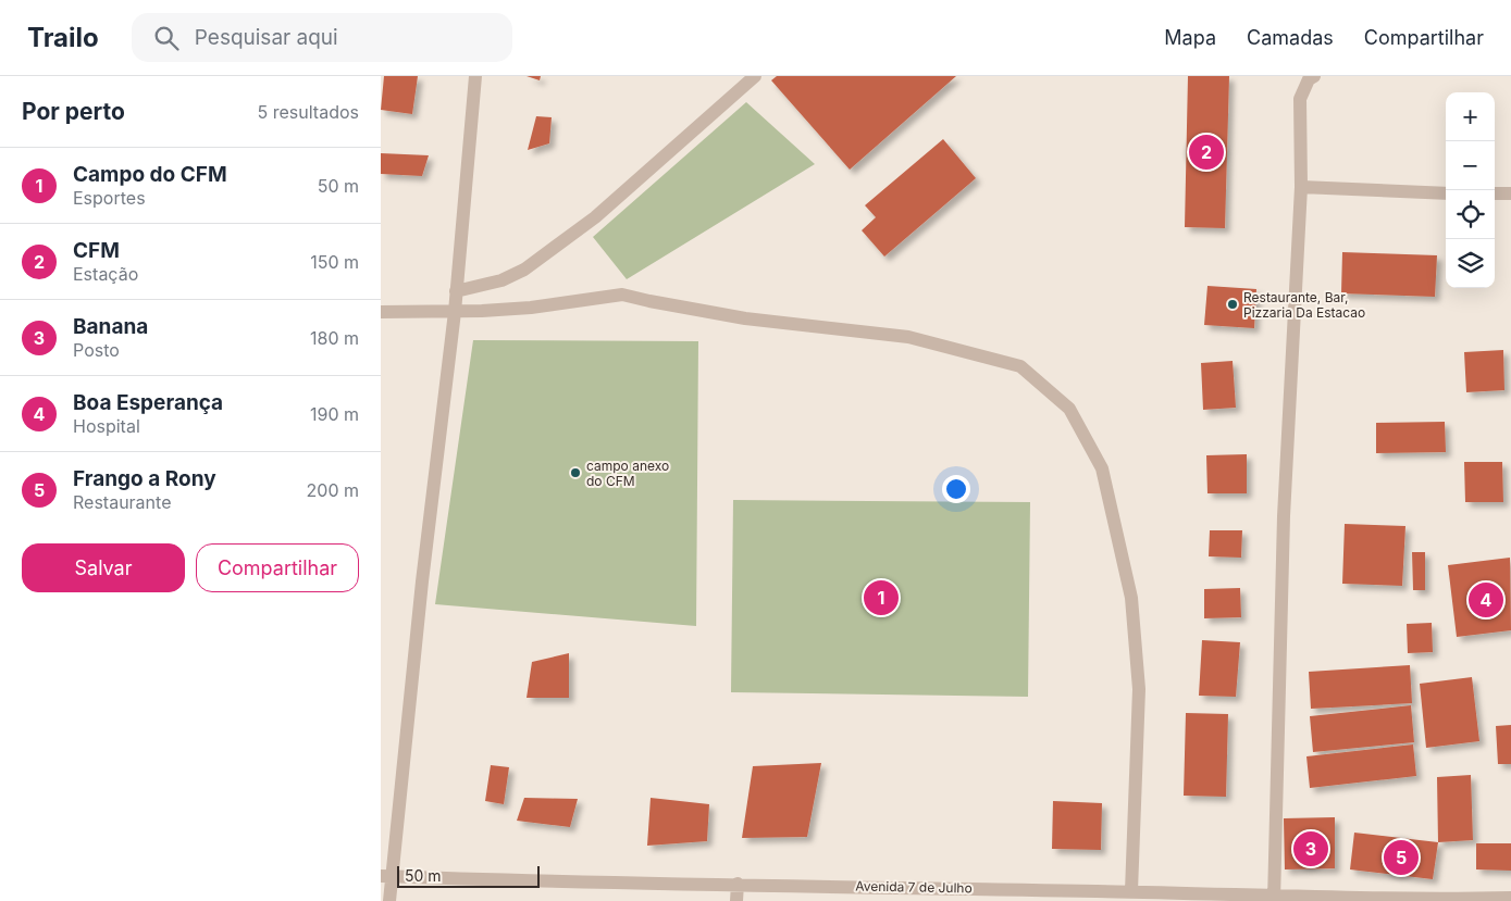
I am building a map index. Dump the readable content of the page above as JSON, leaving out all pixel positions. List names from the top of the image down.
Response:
{
  "streets": {
    "street": ["Avenida 7 de Julho"]
  },
  "places": ["Restaurante, Bar, Pizzaria Da Estacao", "campo anexo do CFM"],
  "scale_bar": "50 m",
  "page": {
    "header": "Trailo",
    "search": "Pesquisar aqui",
    "nav": ["Mapa", "Camadas", "Compartilhar"],
    "heading": ["Por perto", "5 resultados"],
    "map_buttons": ["+", "−"],
    "pins": [
      "2",
      "1",
      "4",
      "3",
      "5"
    ],
    "list": [
      {
        "mark": "1",
        "name": "Campo do CFM",
        "note": "Esportes",
        "value": "50 m"
      },
      {
        "mark": "2",
        "name": "CFM",
        "note": "Estação",
        "value": "150 m"
      },
      {
        "mark": "3",
        "name": "Banana",
        "note": "Posto",
        "value": "180 m"
      },
      {
        "mark": "4",
        "name": "Boa Esperança",
        "note": "Hospital",
        "value": "190 m"
      },
      {
        "mark": "5",
        "name": "Frango a Rony",
        "note": "Restaurante",
        "value": "200 m"
      }
    ],
    "buttons": ["Salvar", "Compartilhar"],
    "scale": "50 m"
  }
}
